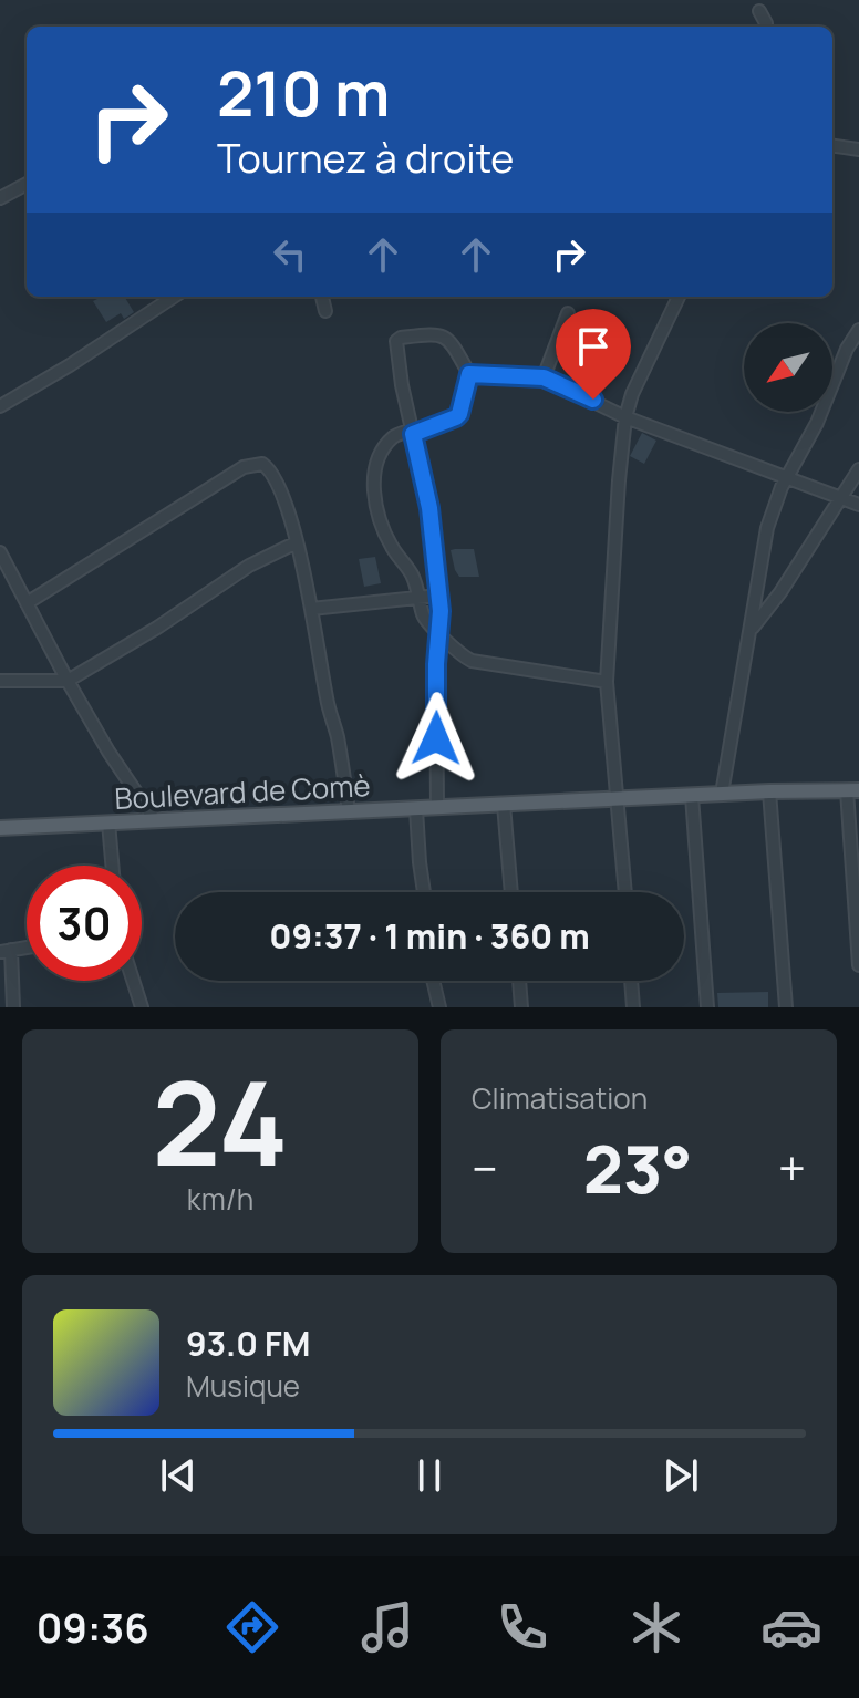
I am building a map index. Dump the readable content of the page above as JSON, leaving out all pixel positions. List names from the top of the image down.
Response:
{
  "streets": {
    "main road": ["Boulevard de Comè"]
  },
  "north": "bottom left",
  "page": {
    "turn": ["210 m", "Tournez à droite"],
    "limit": "30",
    "trip": "09:37 · 1 min · 360 m",
    "tile": [
      ["24", "km/h"],
      "Climatisation"
    ],
    "heat": ["−", "23°", "+"],
    "song": ["93.0 FM", "Musique"],
    "tabs": "09:36"
  }
}
